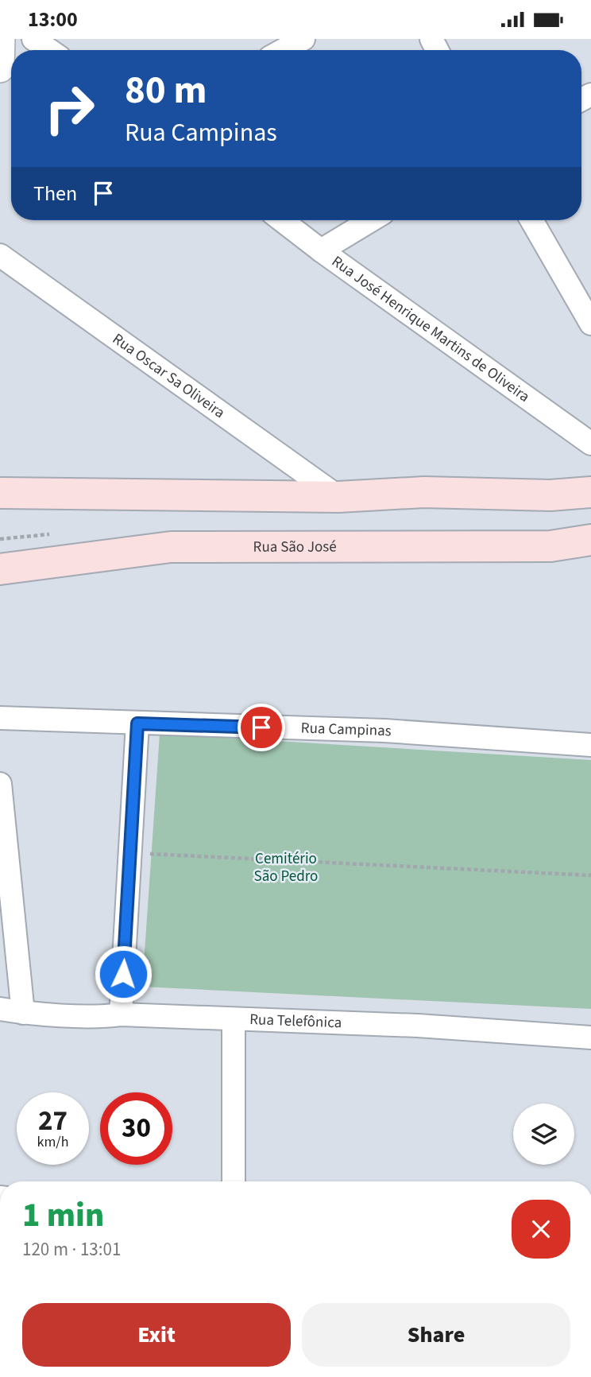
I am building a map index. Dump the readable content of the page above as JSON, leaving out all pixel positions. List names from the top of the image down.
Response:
{
  "streets": {
    "main road": ["Rua São José"],
    "street": [
      "Rua José Henrique Martins de Oliveira",
      "Rua Oscar Sa Oliveira",
      "Rua Campinas",
      "Rua Telefônica"
    ]
  },
  "parks": ["Cemitério São Pedro"],
  "page": {
    "status": "13:00",
    "turn": ["80 m", "Rua Campinas"],
    "then": "Then",
    "speed": "27 km/h",
    "limit": "30",
    "heading": ["1 min", "120 m · 13:01"],
    "buttons": ["Exit", "Share"]
  }
}
